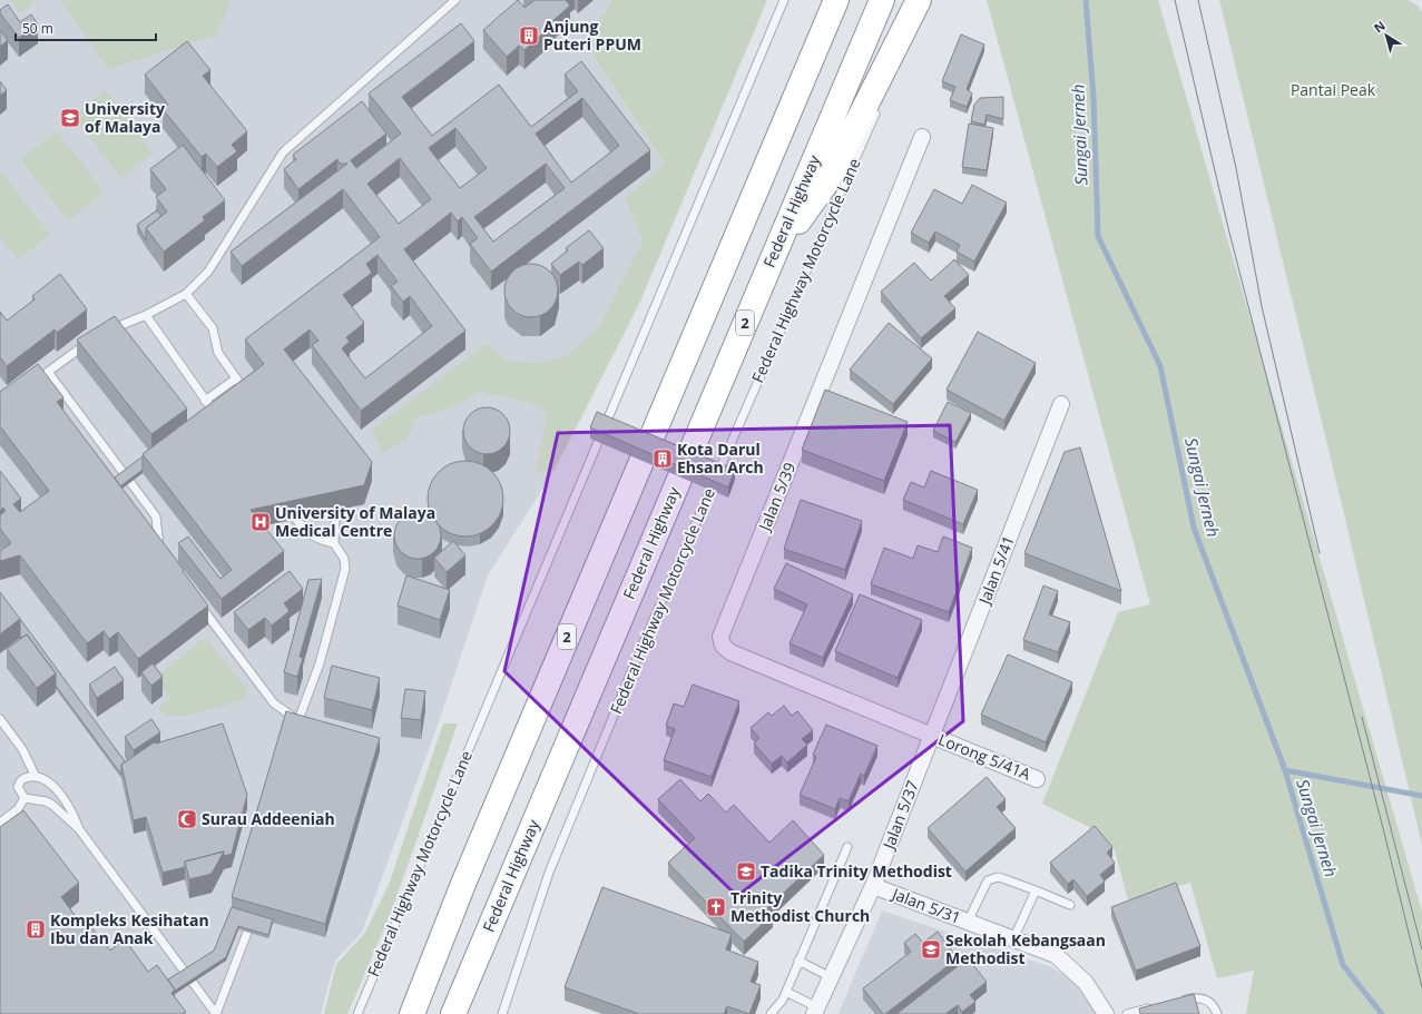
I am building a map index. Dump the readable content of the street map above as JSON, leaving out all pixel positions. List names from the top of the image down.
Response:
{
  "streets": {
    "highway": ["Federal Highway", "2"],
    "street": [
      "Jalan 5/39",
      "Jalan 5/41",
      "Lorong 5/41A",
      "Jalan 5/37",
      "Jalan 5/31"
    ],
    "lane": ["Federal Highway Motorcycle Lane"]
  },
  "crossings": [
    ["Jalan 5/39", "Jalan 5/41"],
    ["Jalan 5/39", "Lorong 5/41A"],
    ["Jalan 5/39", "Jalan 5/37"],
    ["Jalan 5/41", "Lorong 5/41A"],
    ["Jalan 5/41", "Jalan 5/37"],
    ["Lorong 5/41A", "Jalan 5/37"],
    ["Jalan 5/37", "Jalan 5/31"]
  ],
  "water": ["Sungai Jerneh"],
  "parks": ["Pantai Peak"],
  "places": {
    "building": ["Anjung Puteri PPUM", "Kota Darul Ehsan Arch", "Kompleks Kesihatan Ibu dan Anak"],
    "school or university": ["University of Malaya", "Tadika Trinity Methodist", "Sekolah Kebangsaan Methodist"],
    "hospital": ["University of Malaya Medical Centre"],
    "mosque": ["Surau Addeeniah"],
    "church": ["Trinity Methodist Church"]
  },
  "scale_bar": "50 m",
  "north": "top left"
}
